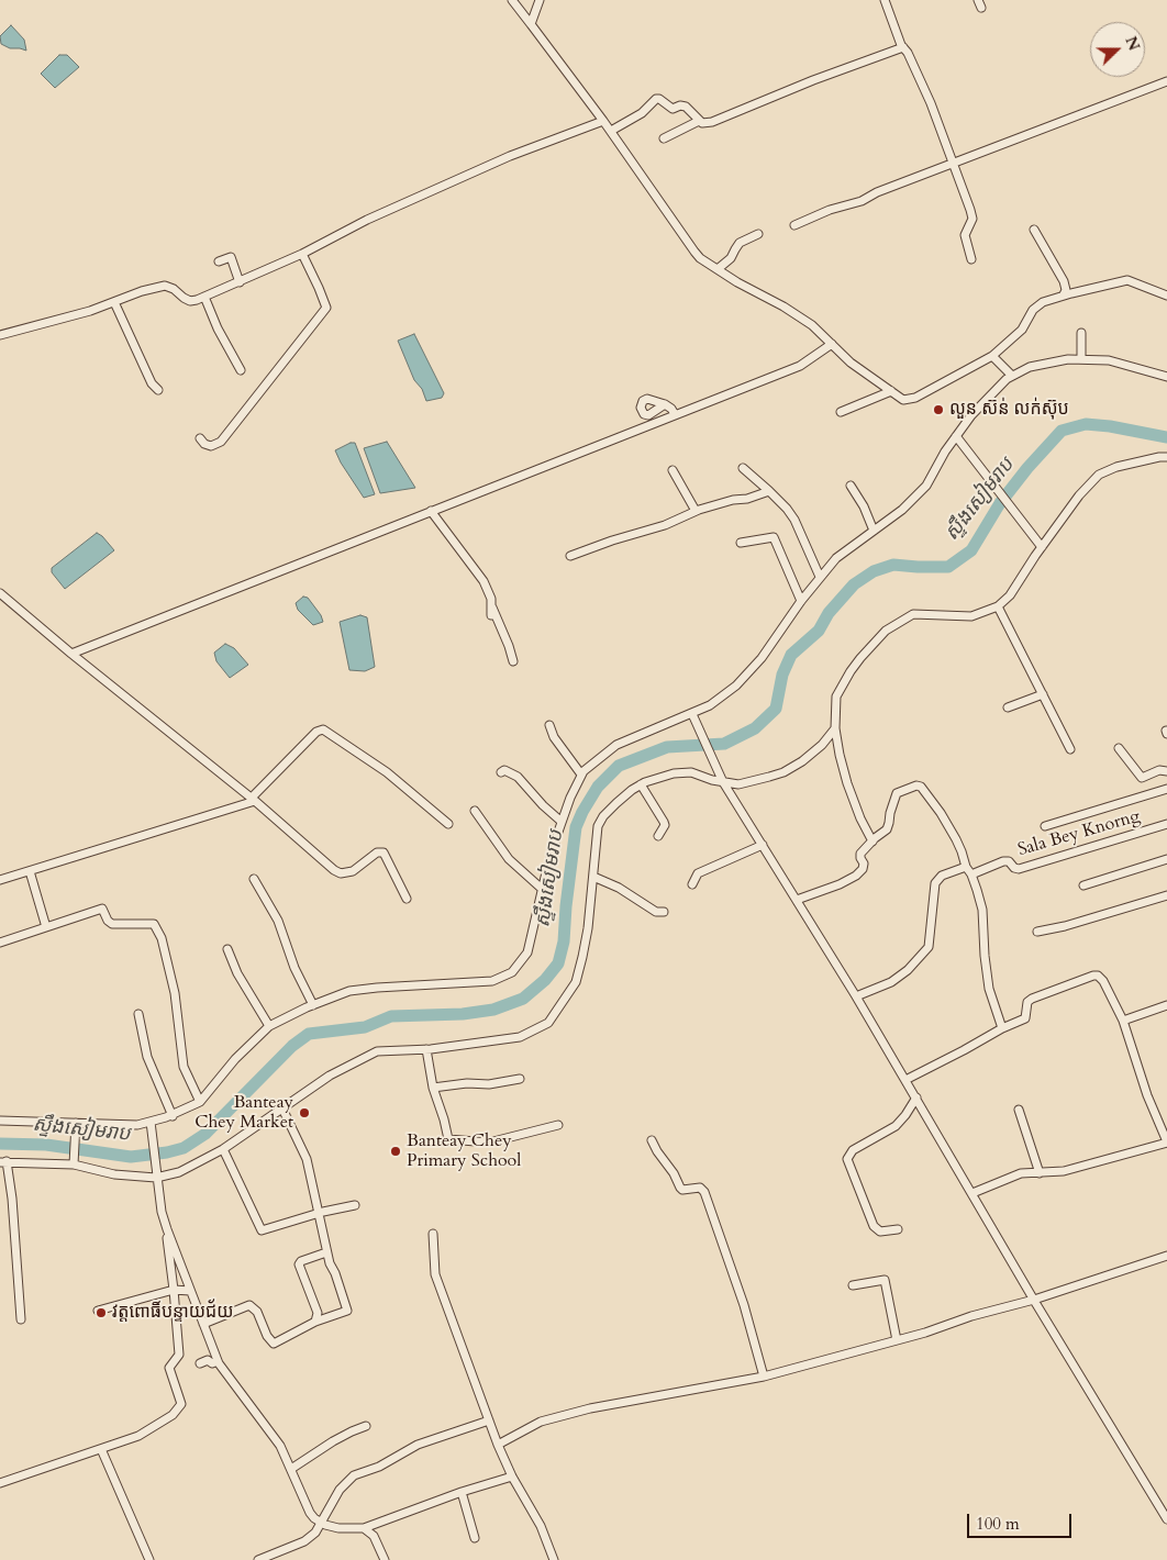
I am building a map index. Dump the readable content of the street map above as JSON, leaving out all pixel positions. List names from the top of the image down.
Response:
{
  "streets": {
    "street": ["Sala Bey Knorng"]
  },
  "water": ["ស្ទឹងសៀមរាប"],
  "places": [
    "លួន ស៊ន់ លក់ស៊ុប",
    "Banteay Chey Market",
    "Banteay Chey Primary School",
    "វត្តពោធិ៍បន្ទាយជ័យ"
  ],
  "scale_bar": "100 m",
  "north": "right"
}
